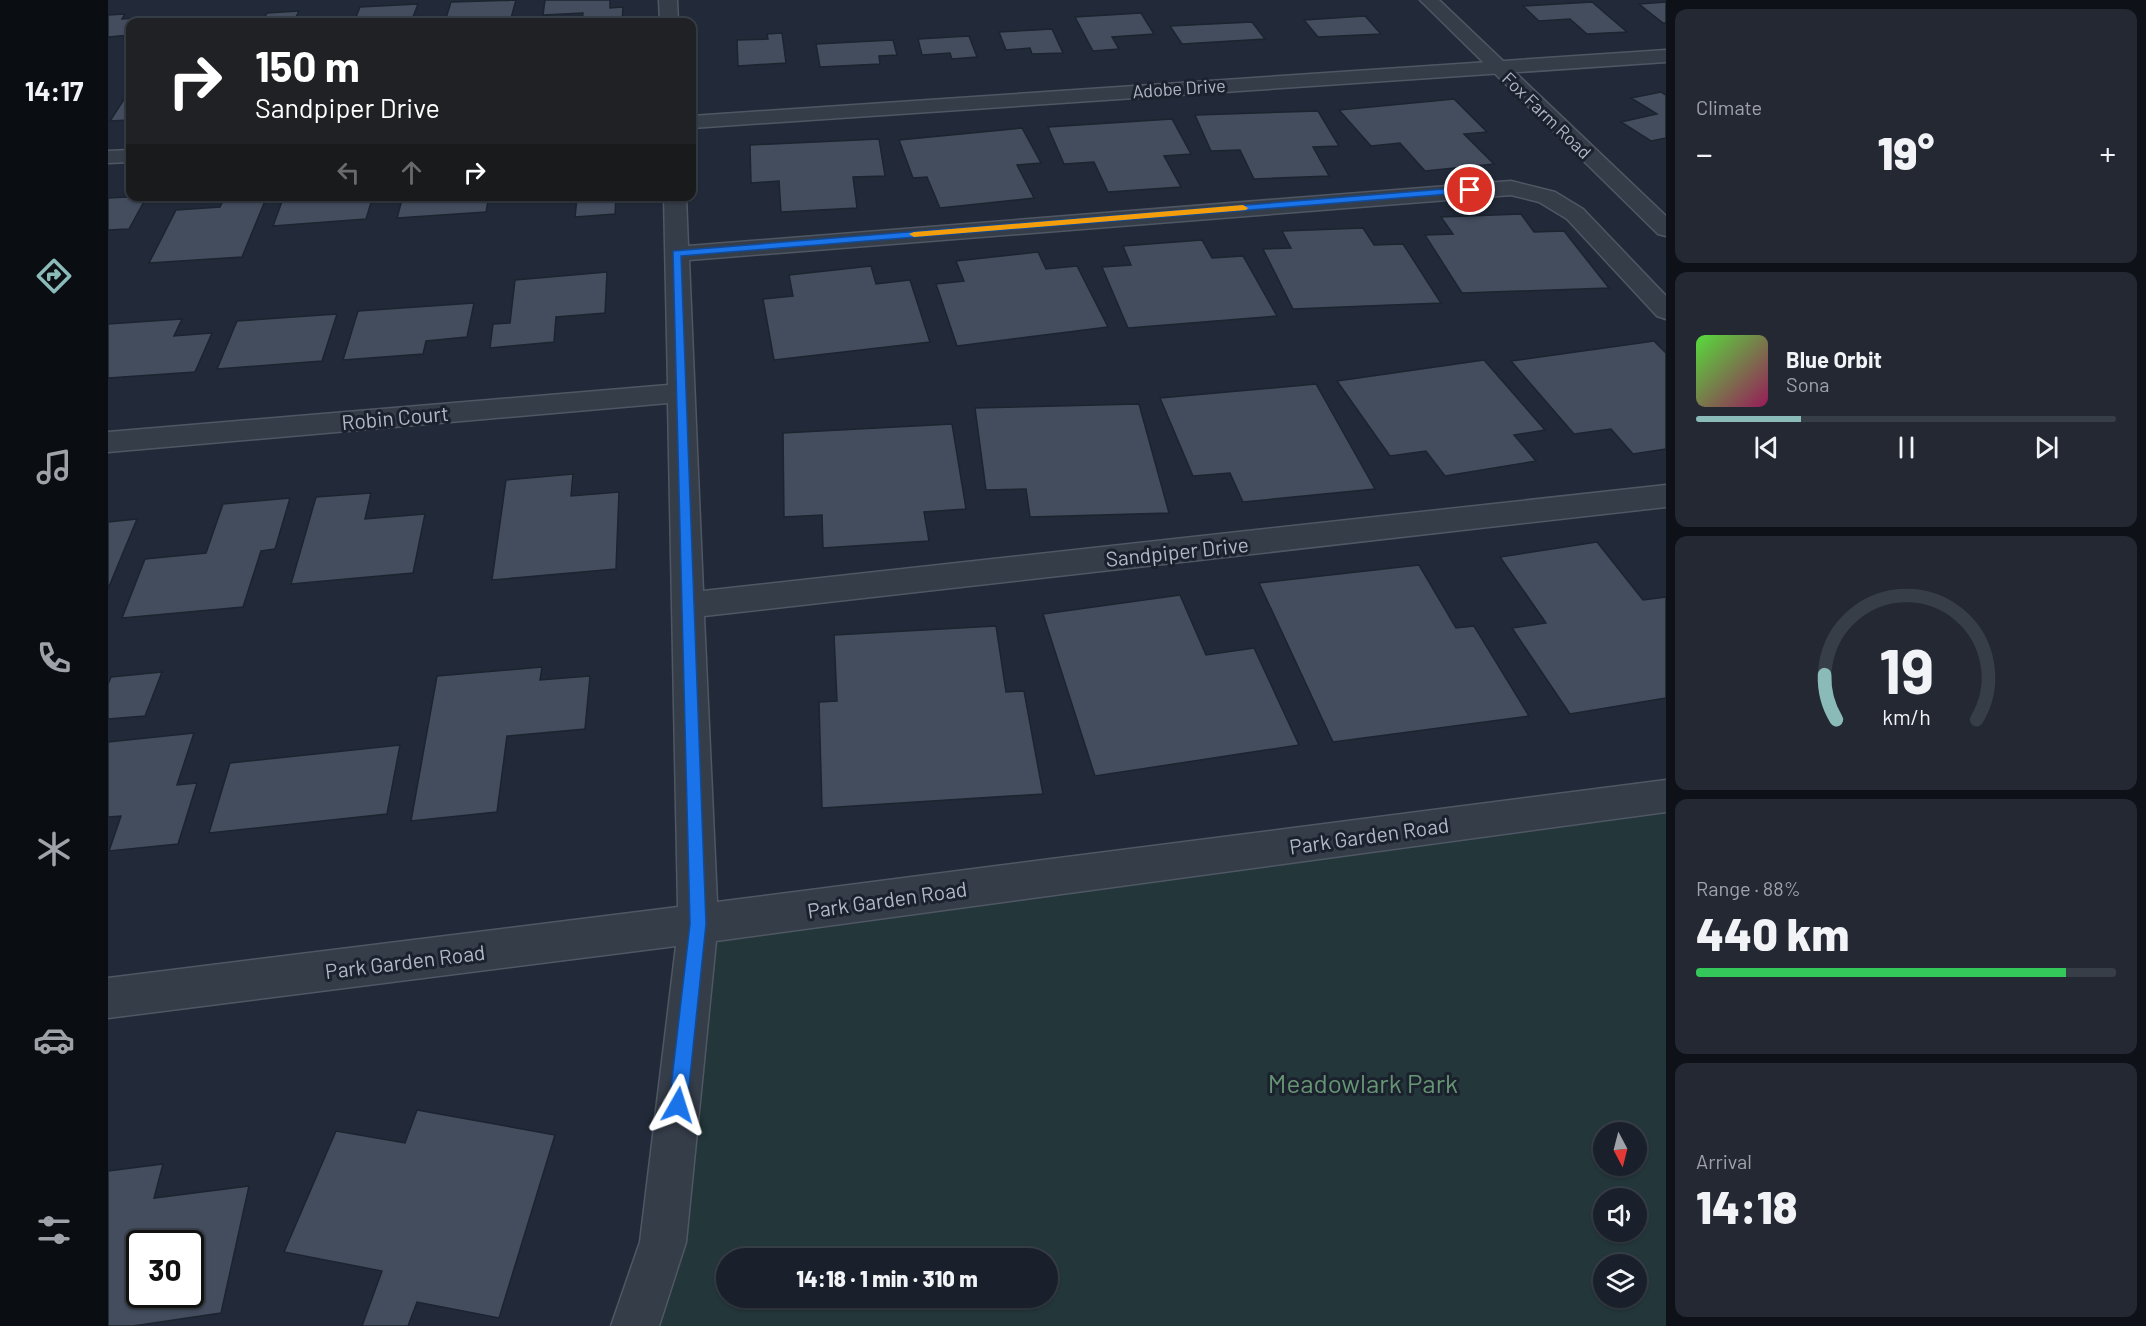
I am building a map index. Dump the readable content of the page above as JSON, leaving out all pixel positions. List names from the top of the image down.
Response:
{
  "streets": {
    "street": [
      "Adobe Drive",
      "Fox Farm Road",
      "Robin Court",
      "Sandpiper Drive",
      "Park Garden Road"
    ]
  },
  "crossings": [
    ["Adobe Drive", "Fox Farm Road"]
  ],
  "parks": ["Meadowlark Park"],
  "north": "bottom",
  "page": {
    "tabs": "14:17",
    "tile": [
      "Climate",
      ["Range · 88%", "440 km"],
      ["Arrival", "14:18"]
    ],
    "turn": ["150 m", "Sandpiper Drive"],
    "heat": ["−", "19°", "+"],
    "song": ["Blue Orbit", "Sona"],
    "limit": "30",
    "trip": "14:18 · 1 min · 310 m",
    "gauge": ["19", "km/h"]
  }
}
